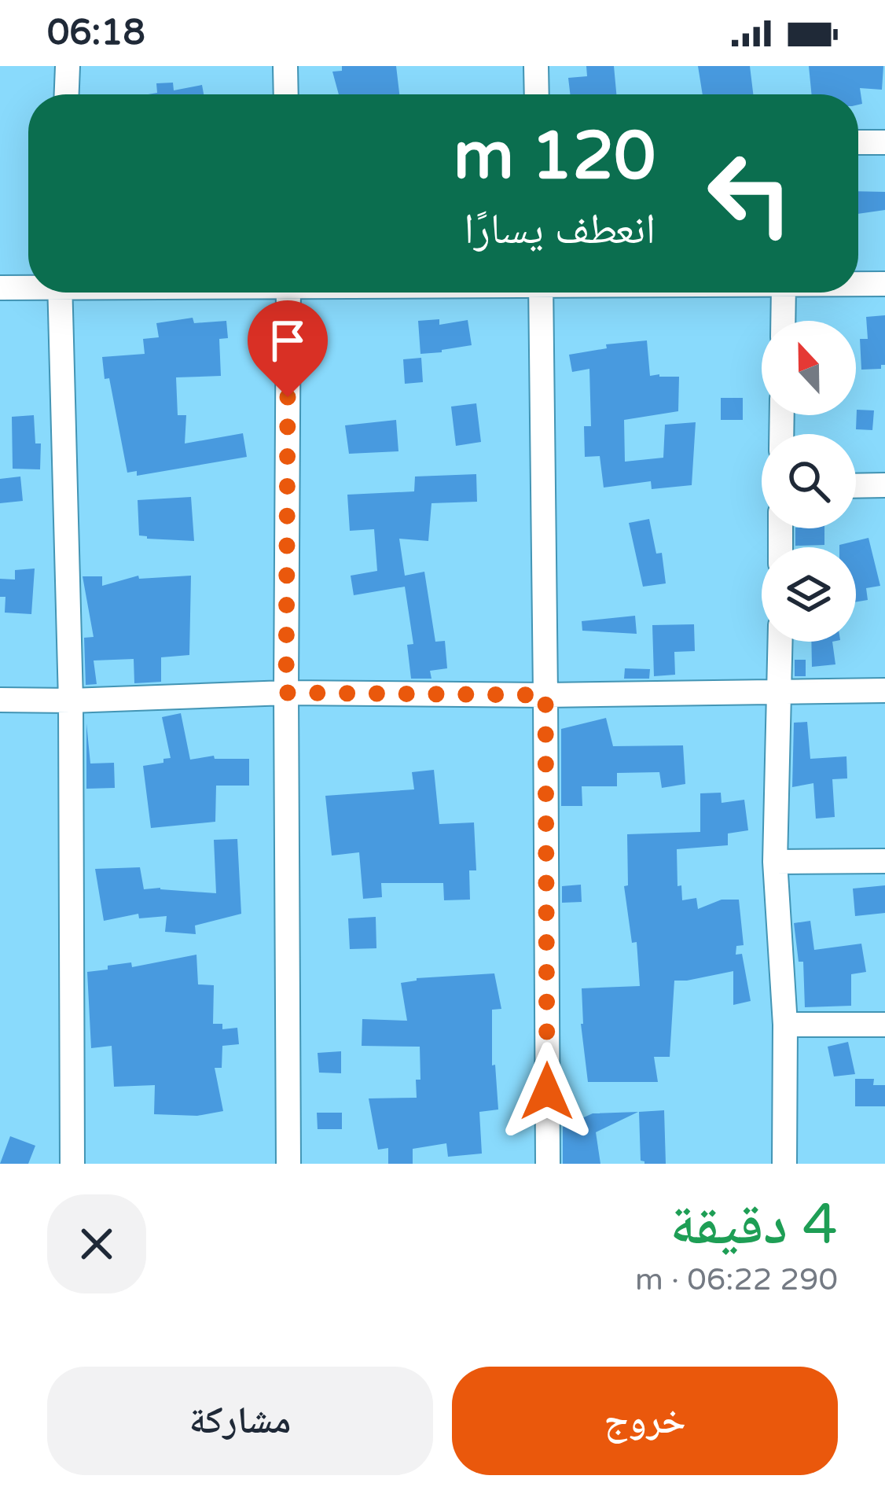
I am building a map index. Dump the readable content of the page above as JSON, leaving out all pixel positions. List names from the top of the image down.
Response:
{
  "north": "top",
  "page": {
    "status": "06:18",
    "turn": ["120 m", "انعطف يسارًا"],
    "heading": ["4 دقيقة", "290 m · 06:22"],
    "buttons": ["خروج", "مشاركة"]
  }
}
